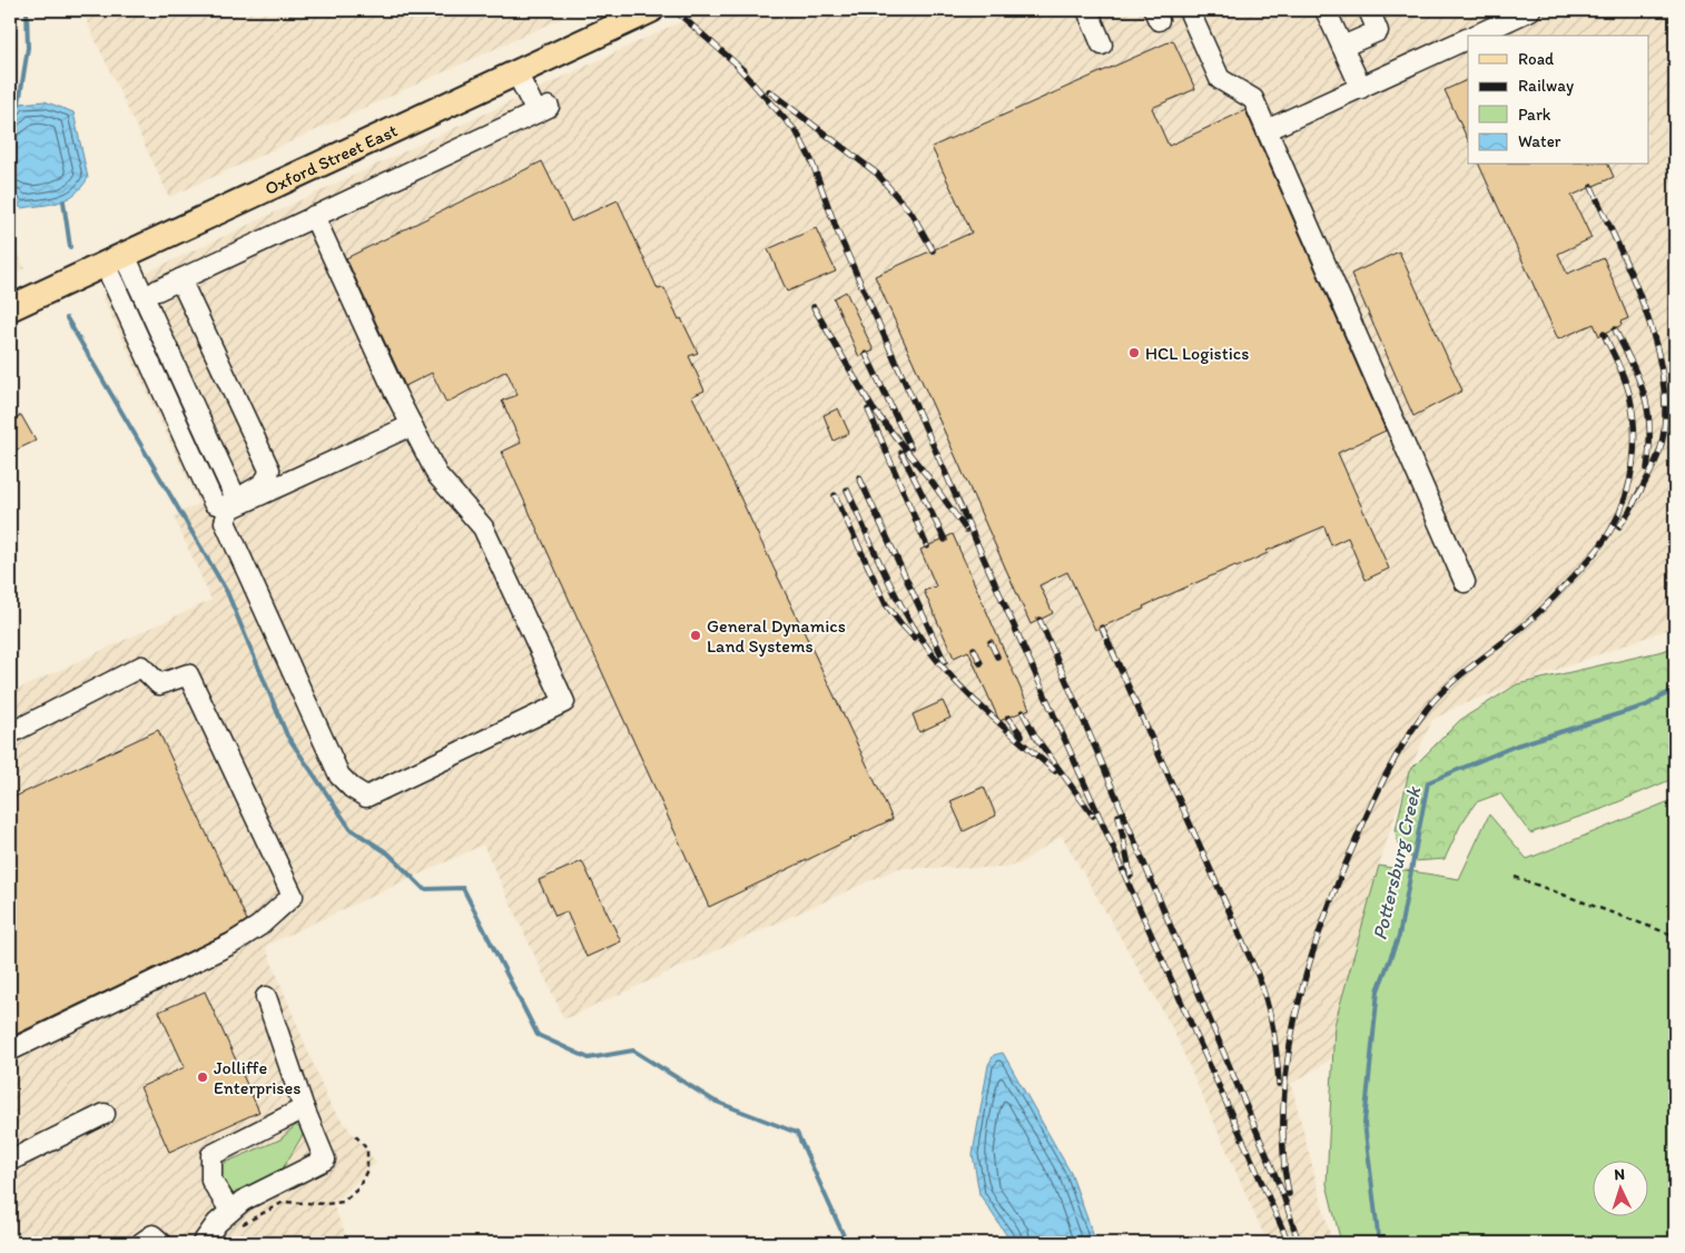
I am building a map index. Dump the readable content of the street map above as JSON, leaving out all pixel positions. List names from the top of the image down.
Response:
{
  "streets": {
    "main road": ["Oxford Street East"]
  },
  "water": ["Pottersburg Creek"],
  "places": ["HCL Logistics", "General Dynamics Land Systems", "Jolliffe Enterprises"],
  "legend": [
    "Road",
    "Railway",
    "Park",
    "Water"
  ],
  "north": "top"
}
